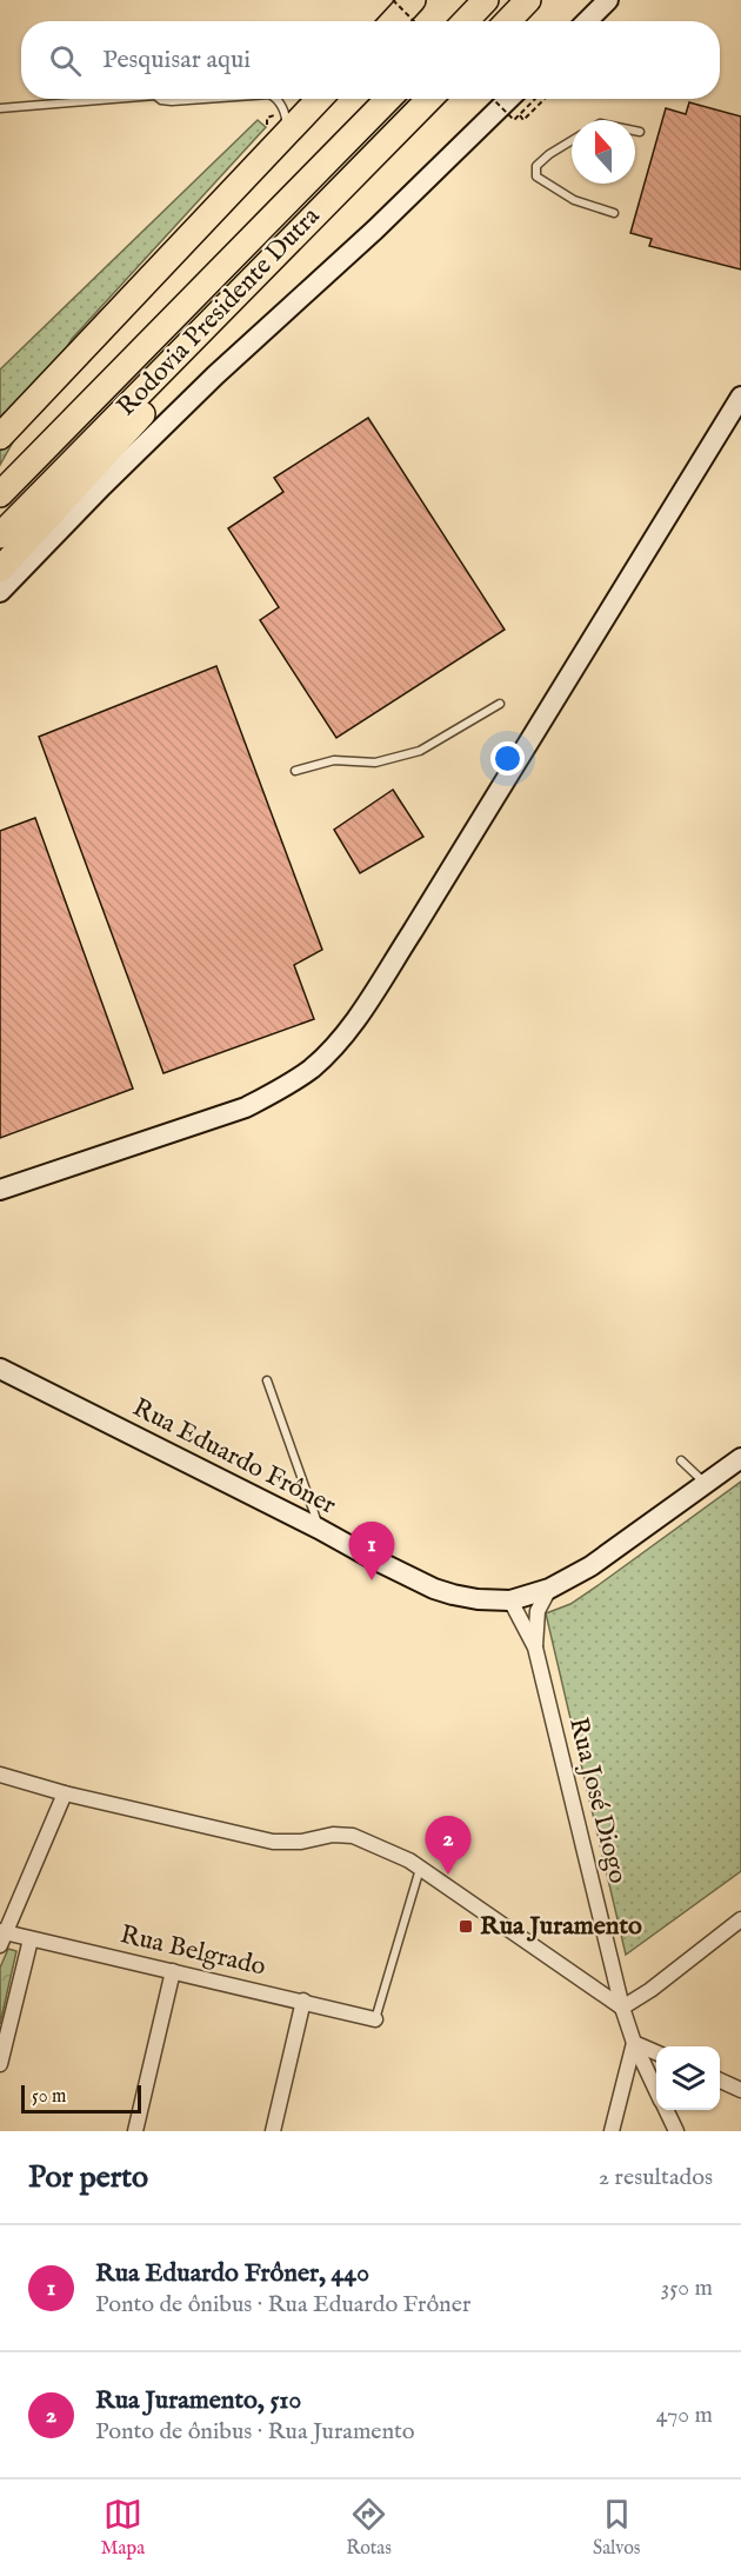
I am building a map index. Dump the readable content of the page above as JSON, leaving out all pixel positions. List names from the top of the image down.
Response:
{
  "streets": {
    "highway": ["Rodovia Presidente Dutra"],
    "main road": ["Rua Eduardo Frôner"],
    "street": ["Rua José Diogo", "Rua Belgrado"]
  },
  "crossings": [
    ["Rua Eduardo Frôner", "Rua José Diogo"]
  ],
  "places": {
    "transit": ["Rua Juramento"]
  },
  "scale_bar": "50 m",
  "north": "top",
  "page": {
    "search": "Pesquisar aqui",
    "pins": ["1", "2"],
    "scale": "50 m",
    "heading": ["Por perto", "2 resultados"],
    "list": [
      {
        "mark": "1",
        "name": "Rua Eduardo Frôner, 440",
        "note": "Ponto de ônibus · Rua Eduardo Frôner",
        "value": "350 m"
      },
      {
        "mark": "2",
        "name": "Rua Juramento, 510",
        "note": "Ponto de ônibus · Rua Juramento",
        "value": "470 m"
      }
    ],
    "nav": ["Mapa", "Rotas", "Salvos"]
  }
}
